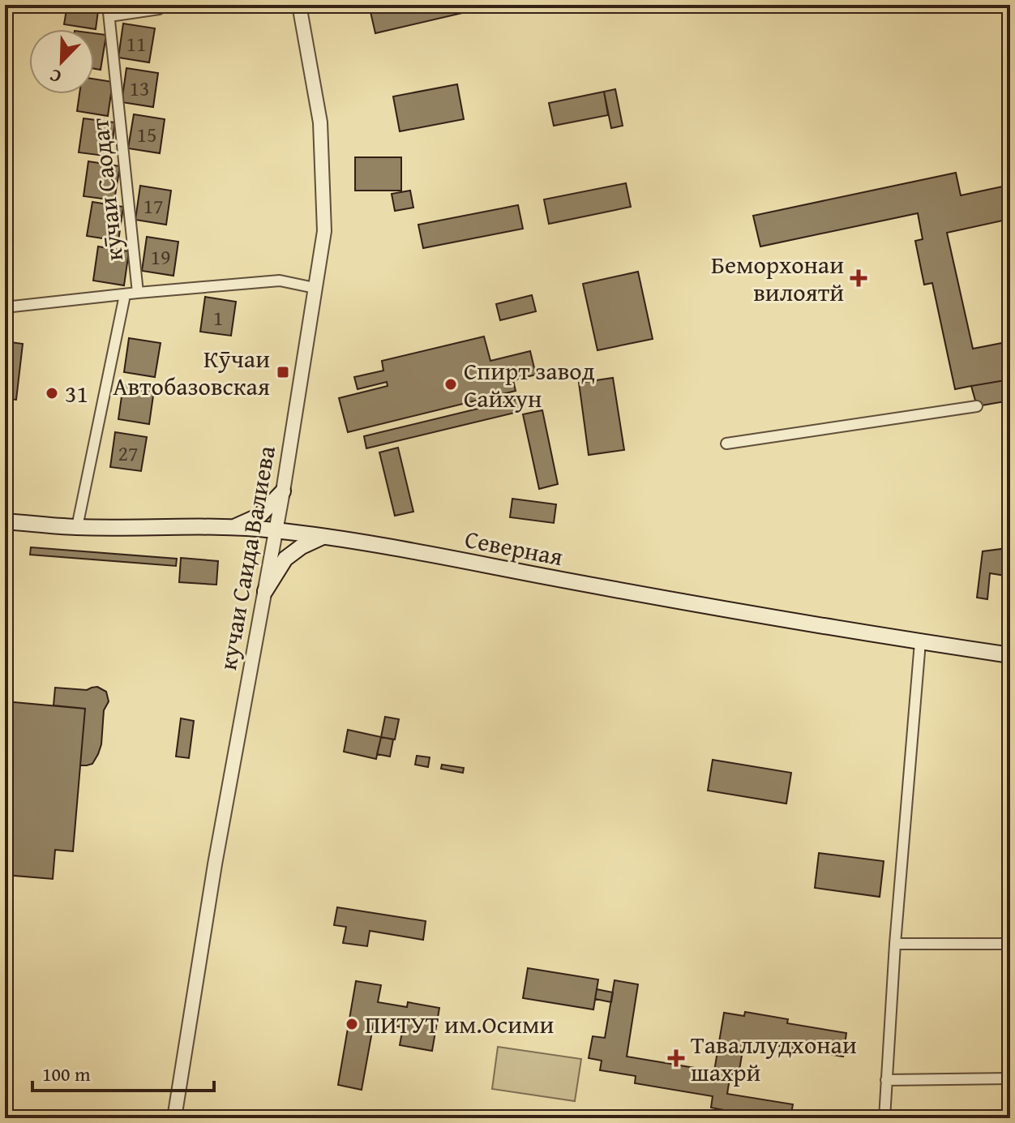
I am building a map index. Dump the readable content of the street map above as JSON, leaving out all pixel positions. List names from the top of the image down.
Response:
{
  "streets": {
    "main road": ["Северная"],
    "street": ["кӯчаи Саодат", "кучаи Саида Валиева"]
  },
  "crossings": [
    ["Северная", "кучаи Саида Валиева"]
  ],
  "places": {
    "health": ["Беморхонаи вилоятй", "Таваллудхонаи шахрй"],
    "transit": ["Кӯчаи Автобазовская"],
    "other": ["Спирт завод Сайхун", "31", "ПИТУТ им.Осими"]
  },
  "house_numbers": [
    "11",
    "13",
    "15",
    "17",
    "19",
    "1",
    "27"
  ],
  "scale_bar": "100 m",
  "north": "bottom left"
}
